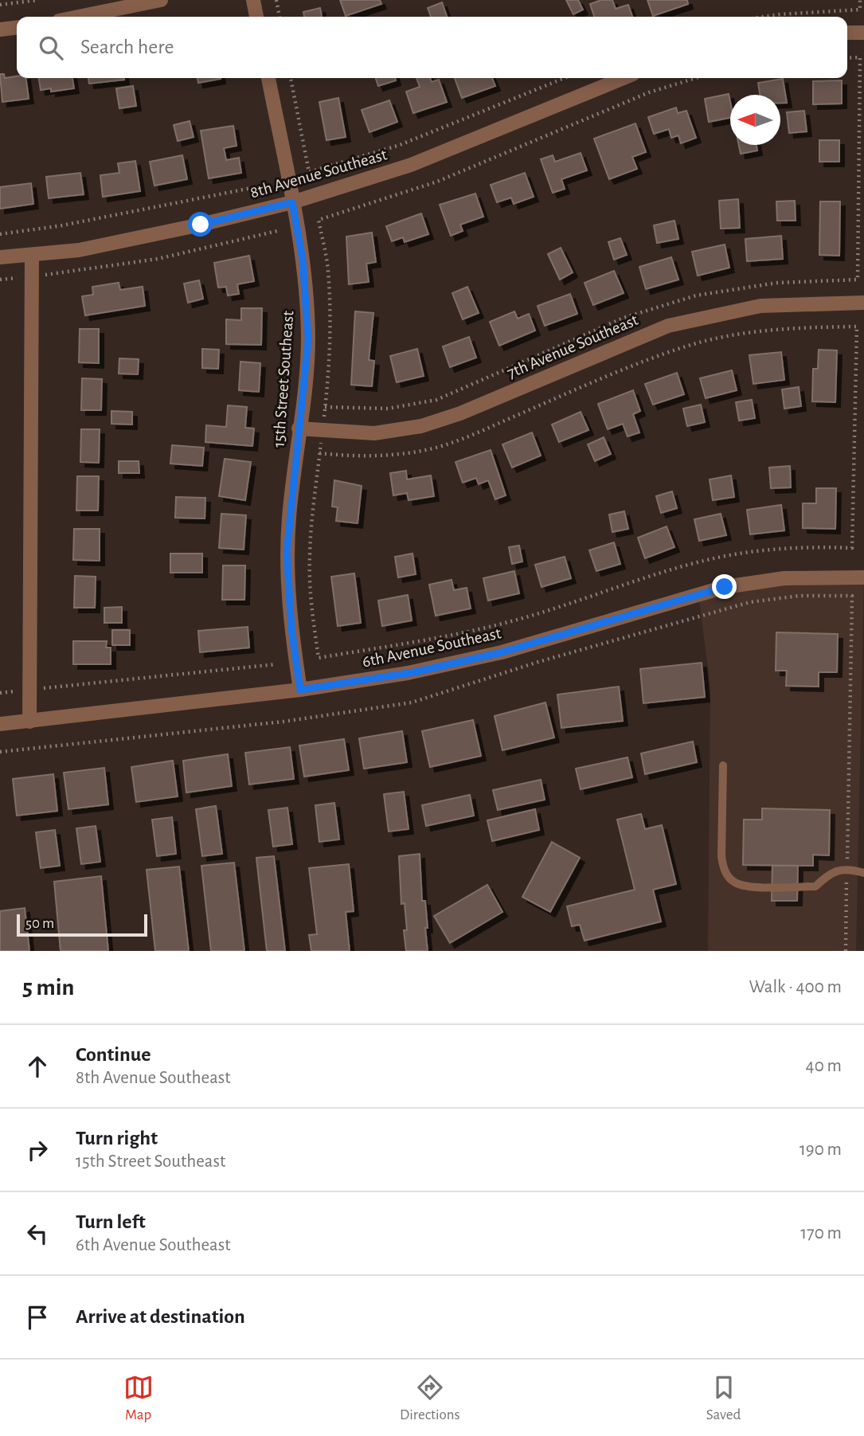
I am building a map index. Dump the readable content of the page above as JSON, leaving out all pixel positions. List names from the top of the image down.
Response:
{
  "streets": {
    "street": [
      "8th Avenue Southeast",
      "7th Avenue Southeast",
      "15th Street Southeast",
      "6th Avenue Southeast"
    ]
  },
  "crossings": [
    ["8th Avenue Southeast", "15th Street Southeast"],
    ["7th Avenue Southeast", "15th Street Southeast"],
    ["15th Street Southeast", "6th Avenue Southeast"]
  ],
  "scale_bar": "50 m",
  "north": "left",
  "page": {
    "search": "Search here",
    "scale": "50 m",
    "heading": ["5 min", "Walk · 400 m"],
    "list": [
      ["Continue", "8th Avenue Southeast", "40 m"],
      ["Turn right", "15th Street Southeast", "190 m"],
      ["Turn left", "6th Avenue Southeast", "170 m"],
      "Arrive at destination"
    ],
    "nav": ["Map", "Directions", "Saved"]
  }
}
